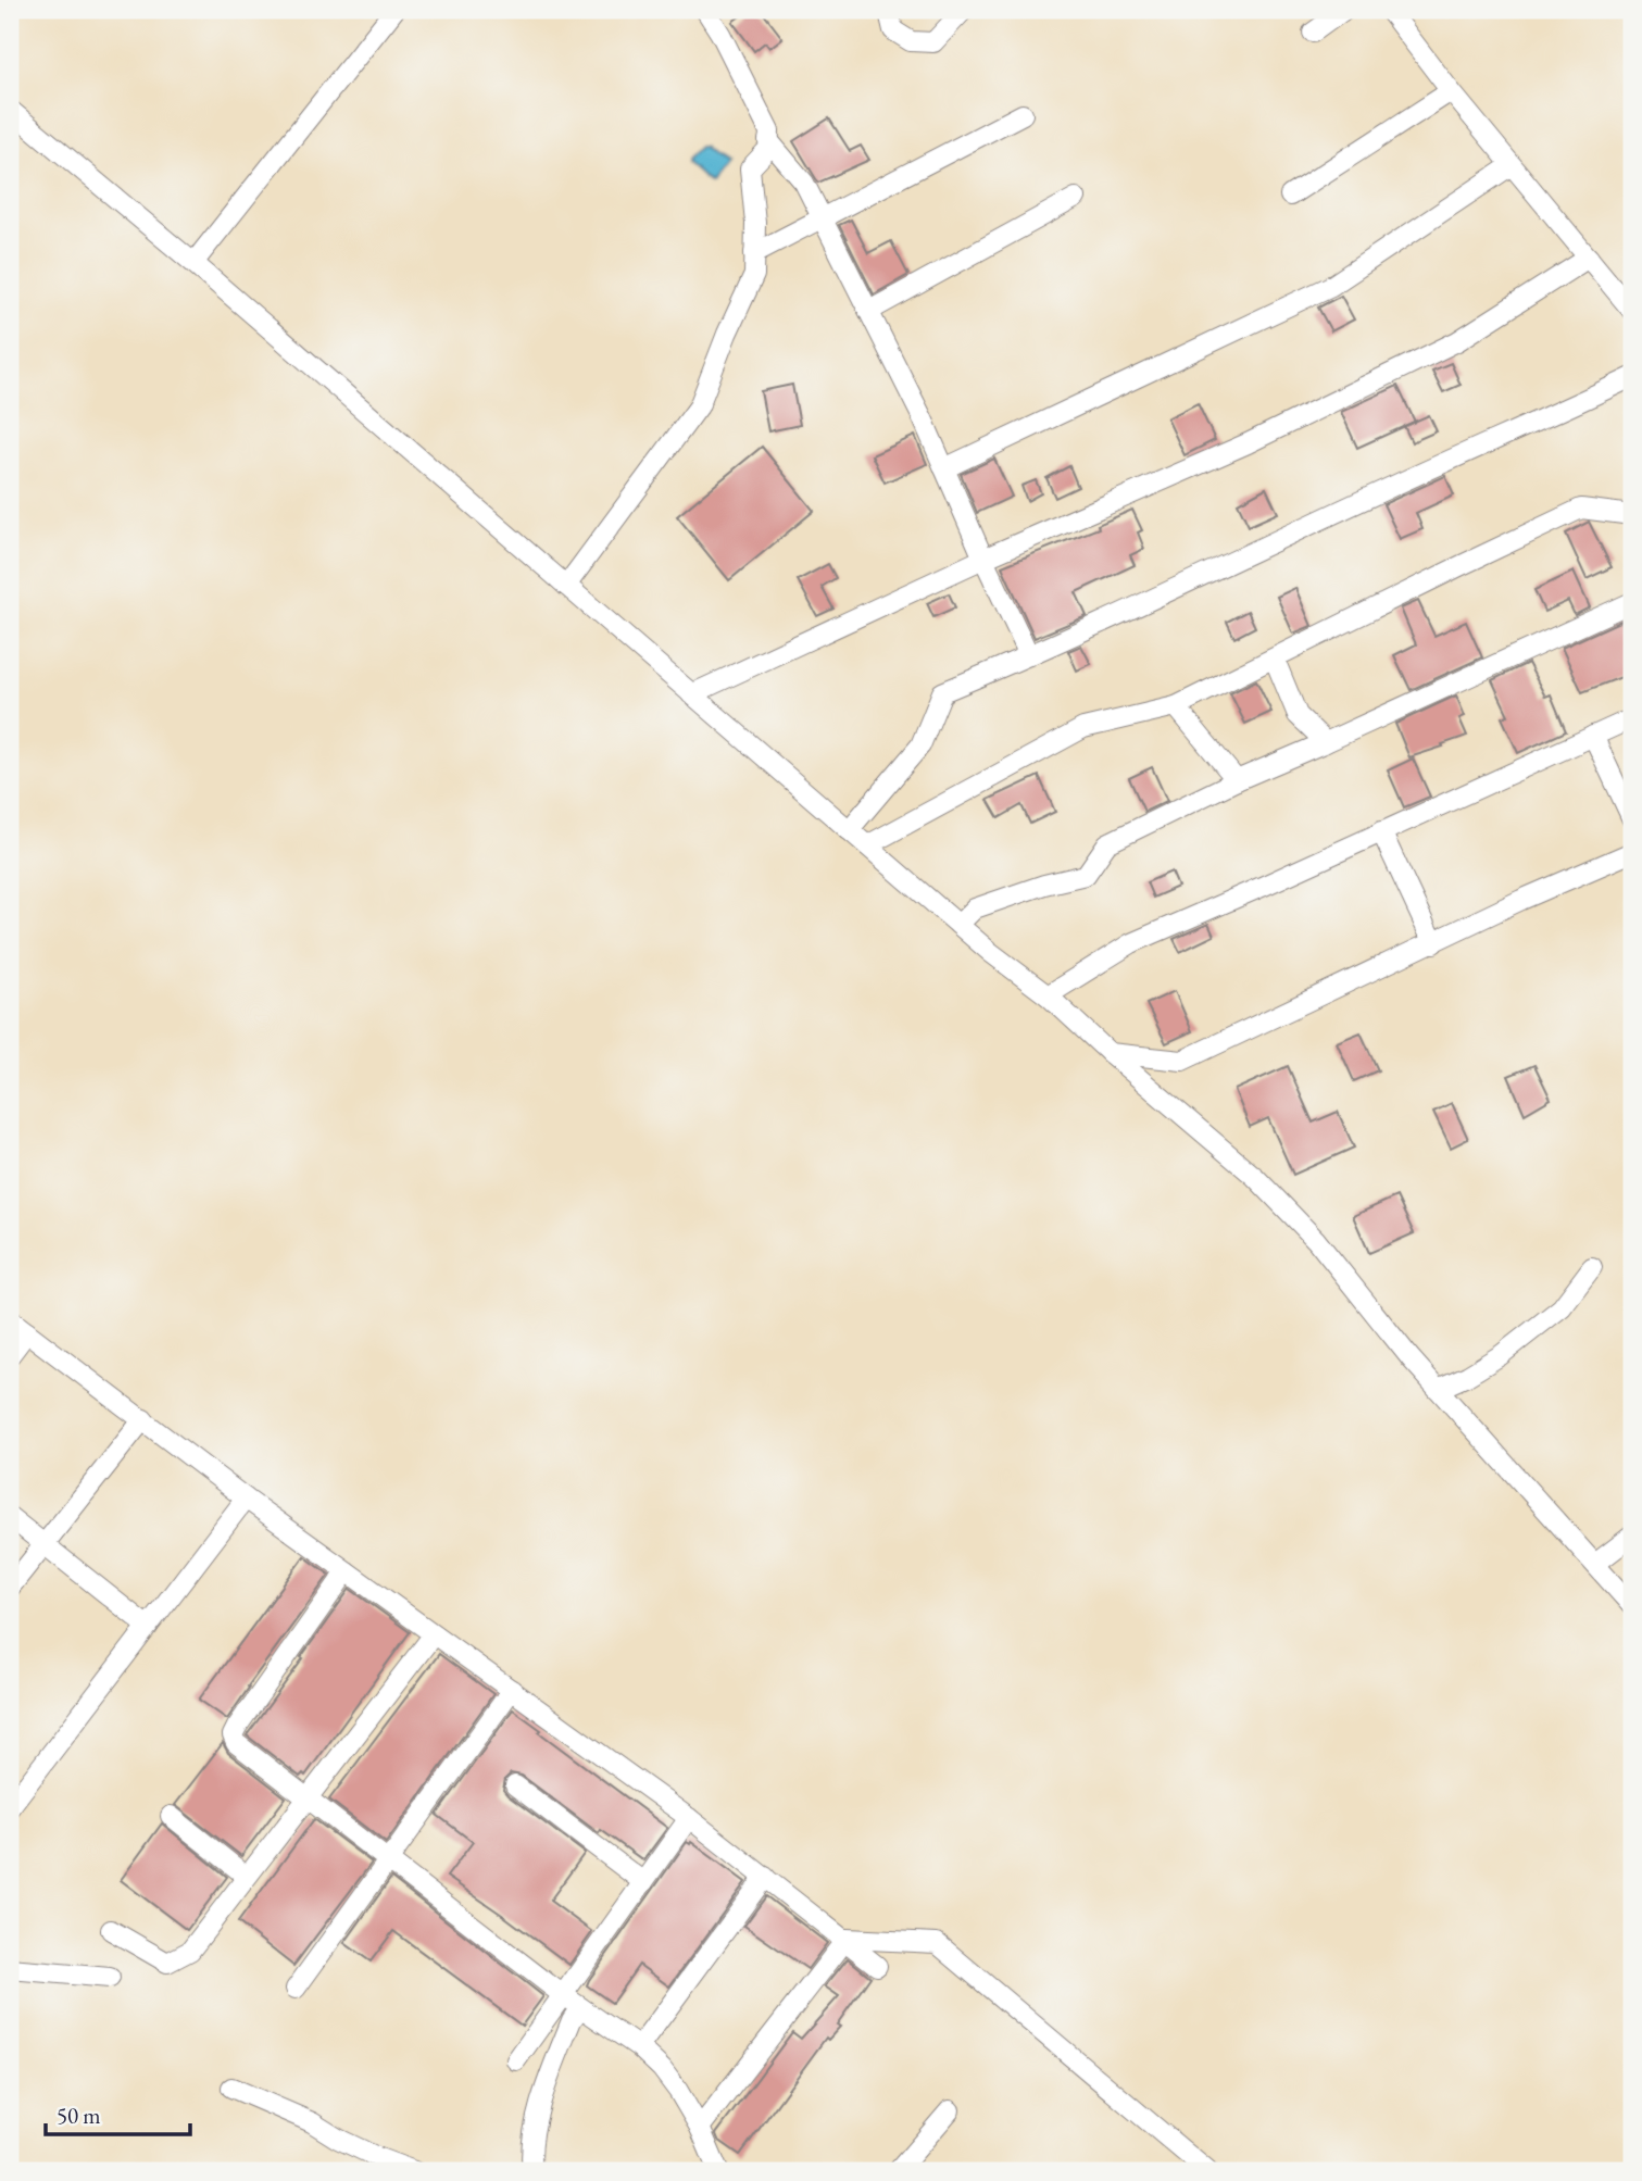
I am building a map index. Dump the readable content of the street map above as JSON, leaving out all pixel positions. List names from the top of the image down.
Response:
{
  "scale_bar": "50 m"
}
